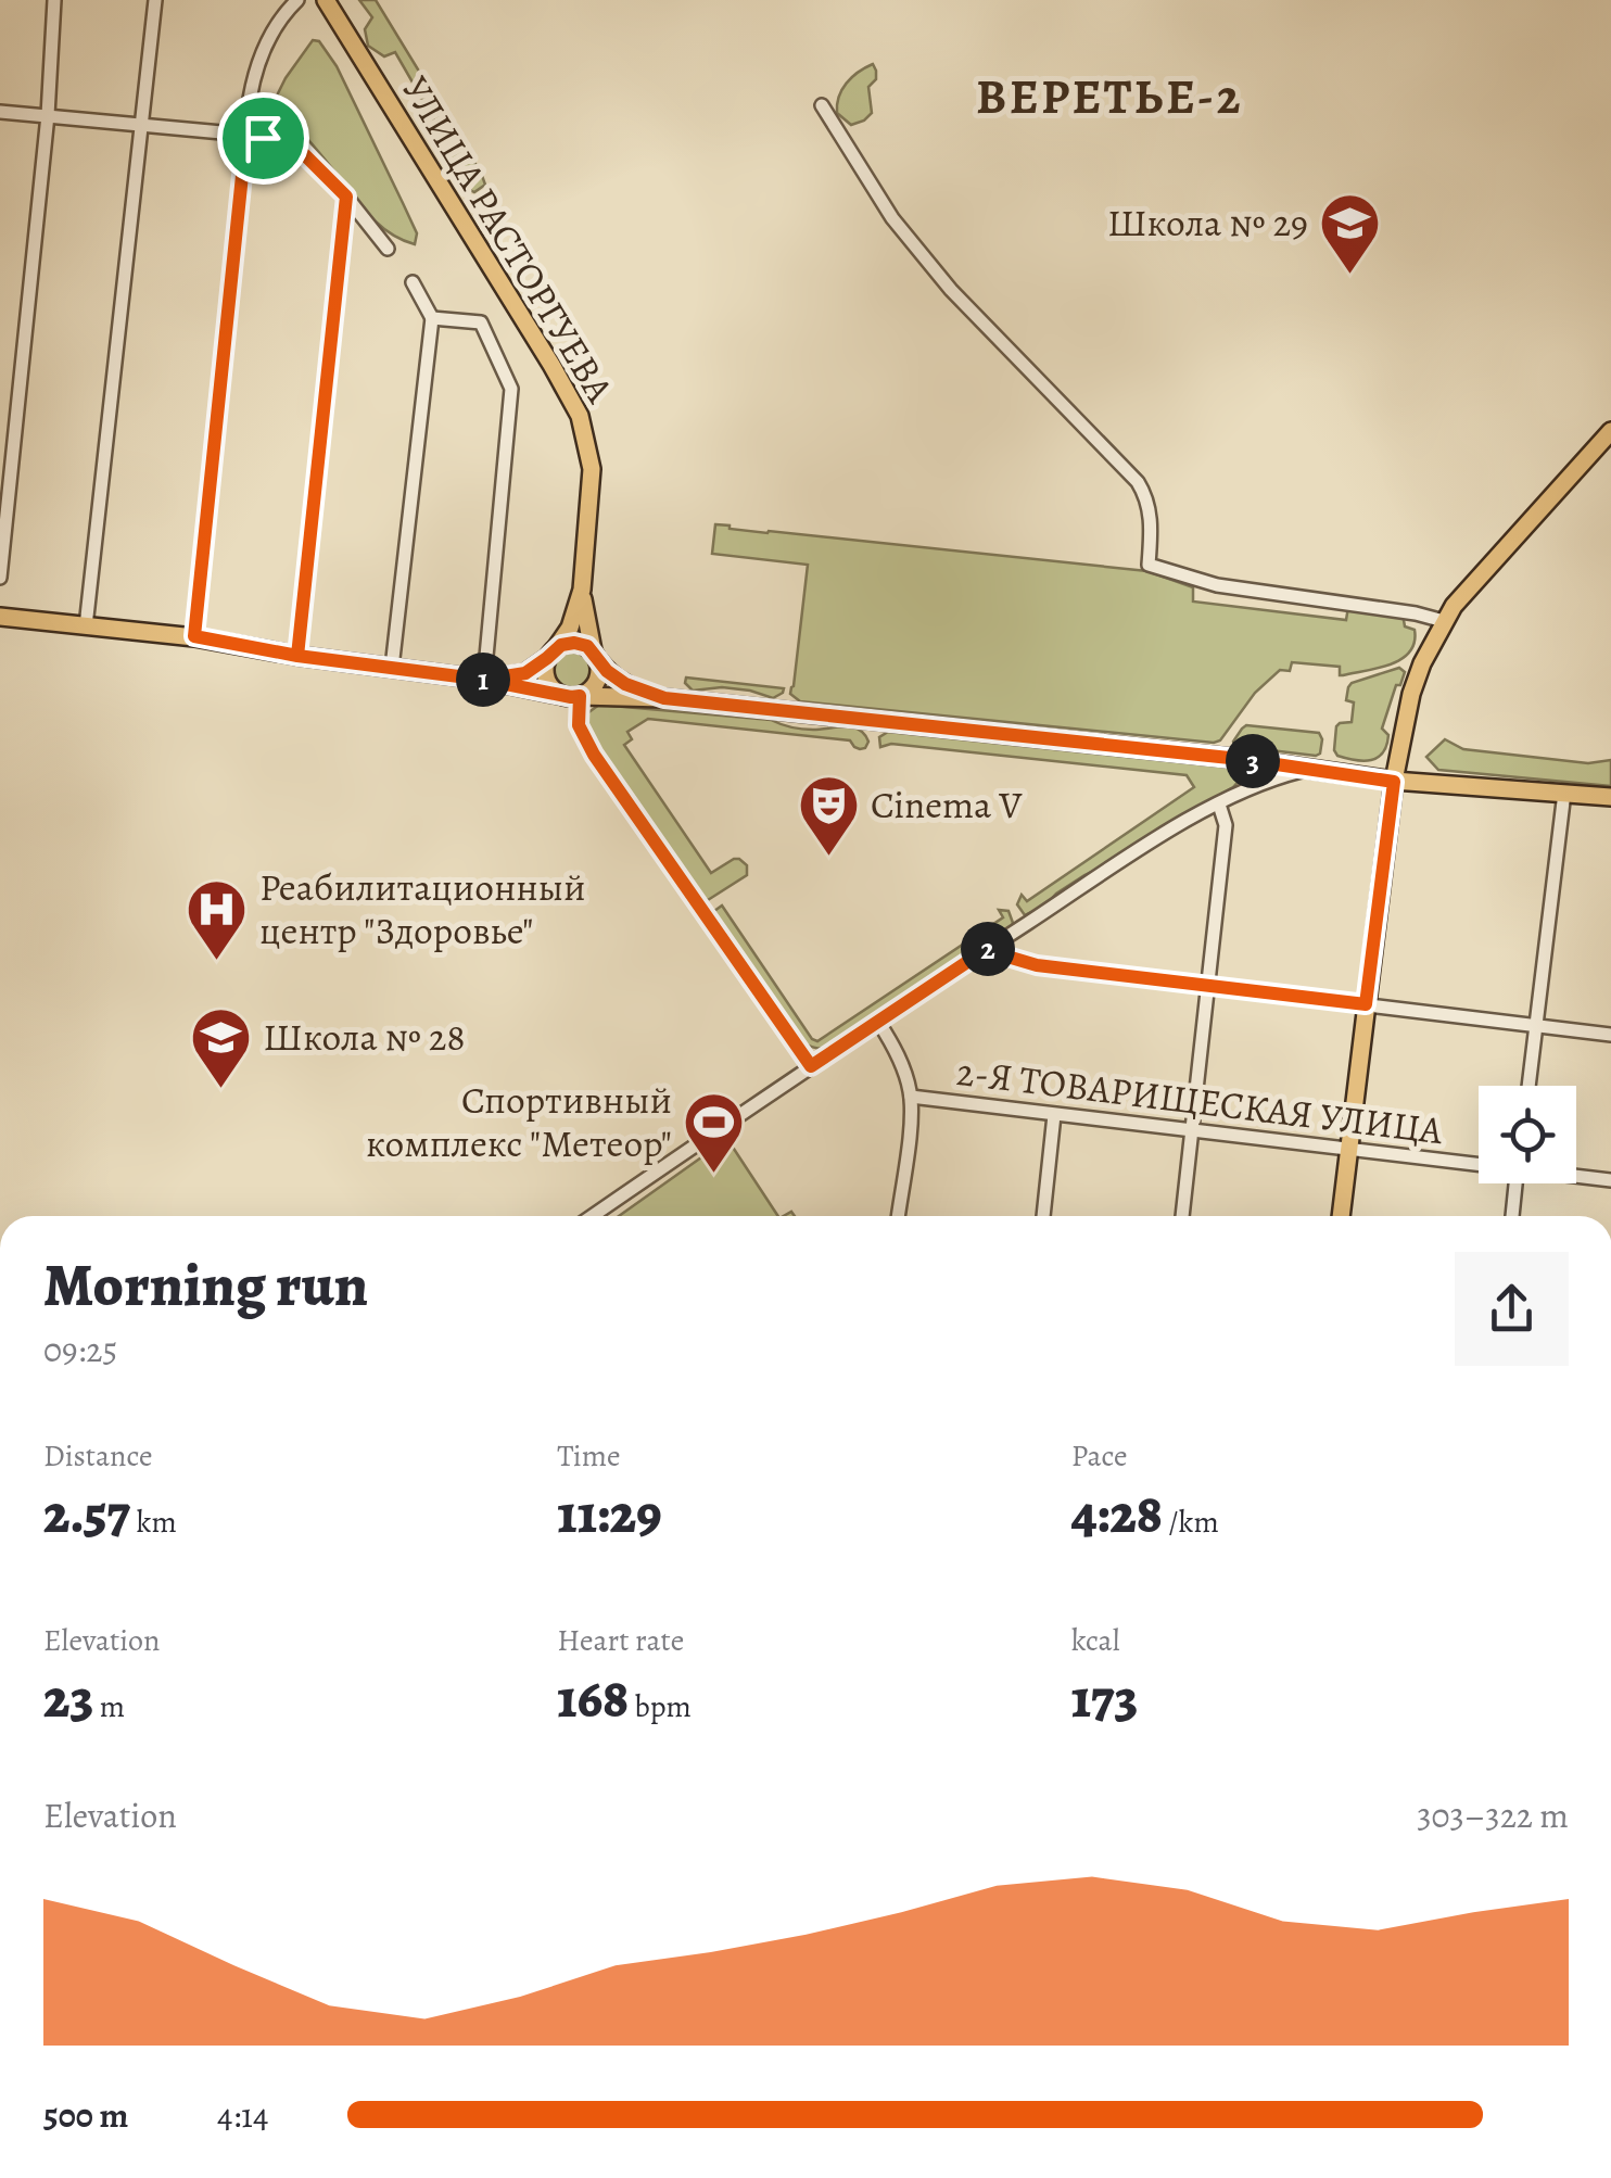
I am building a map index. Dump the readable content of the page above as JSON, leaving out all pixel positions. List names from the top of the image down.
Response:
{
  "streets": {
    "main road": ["УЛИЦА РАСТОРГУЕВА"],
    "street": ["2-Я ТОВАРИЩЕСКАЯ УЛИЦА"]
  },
  "districts": ["ВЕРЕТЬЕ-2"],
  "places": {
    "school or university": ["Школа № 29", "Школа № 28"],
    "theatre": ["Cinema V"],
    "hospital": ["Реабилитационный центр \"Здоровье\""],
    "sports": ["Спортивный комплекс \"Метеор\""]
  },
  "page": {
    "pins": ["1", "3", "2"],
    "heading": ["Morning run", "09:25"],
    "stats": [
      ["Distance", "2.57 km"],
      ["Time", "11:29"],
      ["Pace", "4:28 /km"],
      ["Elevation", "23 m"],
      ["Heart rate", "168 bpm"],
      ["kcal", "173"]
    ],
    "chart": ["Elevation", "303–322 m"],
    "list": [
      {
        "name": "500 m",
        "note": "4:14"
      }
    ]
  }
}
